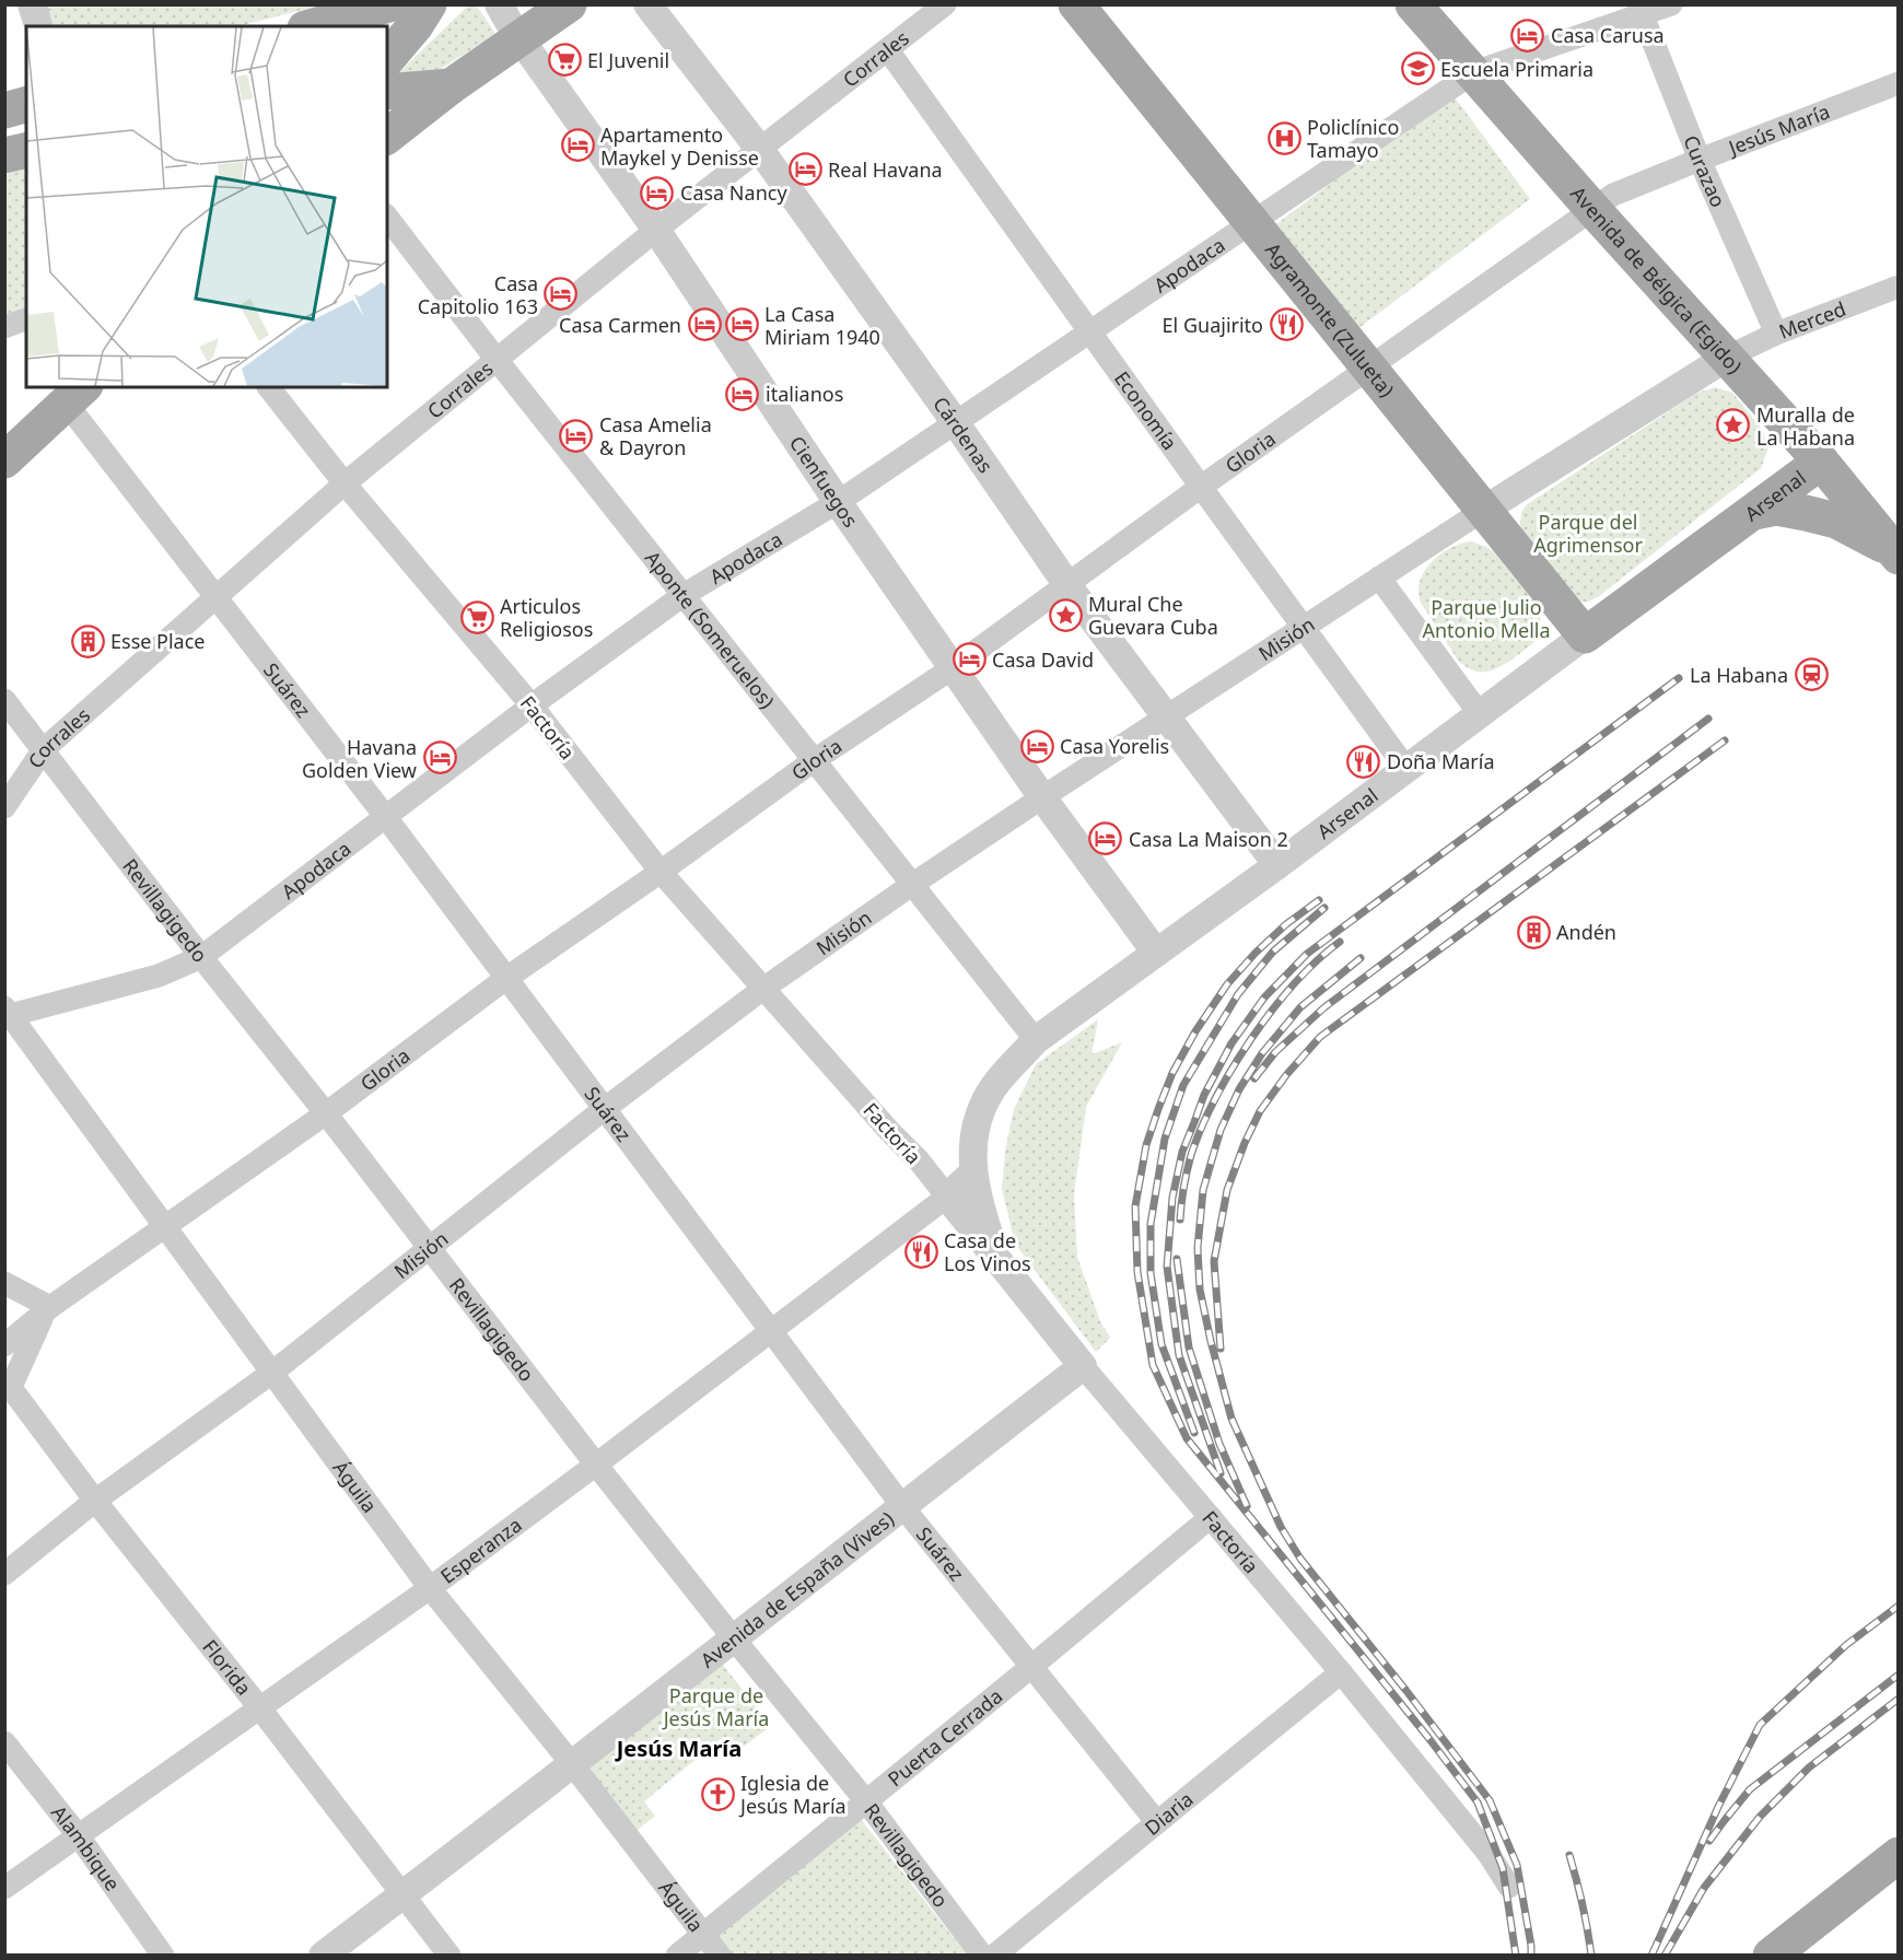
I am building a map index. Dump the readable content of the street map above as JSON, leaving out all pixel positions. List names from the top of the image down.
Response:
{
  "streets": {
    "main road": ["Avenida de Bélgica (Egido)", "Agramonte (Zulueta)", "Arsenal"],
    "street": [
      "Corrales",
      "Jesús María",
      "Curazao",
      "Apodaca",
      "Merced",
      "Economía",
      "Cárdenas",
      "Gloria",
      "Cienfuegos",
      "Aponte (Someruelos)",
      "Misión",
      "Suárez",
      "Factoría",
      "Revillagigedo",
      "Águila",
      "Esperanza",
      "Avenida de España (Vives)",
      "Florida",
      "Puerta Cerrada",
      "Diaria",
      "Alambique"
    ]
  },
  "crossings": [
    ["Corrales", "Economía"],
    ["Corrales", "Cárdenas"],
    ["Corrales", "Cienfuegos"],
    ["Corrales", "Aponte (Someruelos)"],
    ["Corrales", "Suárez"],
    ["Corrales", "Factoría"],
    ["Corrales", "Revillagigedo"],
    ["Jesús María", "Curazao"],
    ["Jesús María", "Avenida de Bélgica (Egido)"],
    ["Jesús María", "Gloria"],
    ["Curazao", "Apodaca"],
    ["Curazao", "Merced"],
    ["Apodaca", "Avenida de Bélgica (Egido)"],
    ["Apodaca", "Agramonte (Zulueta)"],
    ["Apodaca", "Economía"],
    ["Apodaca", "Cárdenas"],
    ["Apodaca", "Cienfuegos"],
    ["Apodaca", "Aponte (Someruelos)"],
    ["Apodaca", "Suárez"],
    ["Apodaca", "Factoría"],
    ["Apodaca", "Revillagigedo"],
    ["Apodaca", "Águila"],
    ["Avenida de Bélgica (Egido)", "Merced"],
    ["Avenida de Bélgica (Egido)", "Gloria"],
    ["Avenida de Bélgica (Egido)", "Arsenal"],
    ["Avenida de Bélgica (Egido)", "Misión"],
    ["Agramonte (Zulueta)", "Gloria"],
    ["Agramonte (Zulueta)", "Arsenal"],
    ["Agramonte (Zulueta)", "Misión"],
    ["Merced", "Misión"],
    ["Economía", "Gloria"],
    ["Economía", "Arsenal"],
    ["Economía", "Misión"],
    ["Cárdenas", "Gloria"],
    ["Cárdenas", "Arsenal"],
    ["Cárdenas", "Misión"],
    ["Gloria", "Cienfuegos"],
    ["Gloria", "Aponte (Someruelos)"],
    ["Gloria", "Suárez"],
    ["Gloria", "Factoría"],
    ["Gloria", "Revillagigedo"],
    ["Gloria", "Águila"],
    ["Cienfuegos", "Arsenal"],
    ["Cienfuegos", "Misión"],
    ["Arsenal", "Aponte (Someruelos)"],
    ["Arsenal", "Factoría"],
    ["Aponte (Someruelos)", "Misión"],
    ["Misión", "Suárez"],
    ["Misión", "Factoría"],
    ["Misión", "Revillagigedo"],
    ["Misión", "Águila"],
    ["Misión", "Florida"],
    ["Suárez", "Esperanza"],
    ["Suárez", "Avenida de España (Vives)"],
    ["Suárez", "Puerta Cerrada"],
    ["Suárez", "Diaria"],
    ["Factoría", "Esperanza"],
    ["Factoría", "Avenida de España (Vives)"],
    ["Factoría", "Puerta Cerrada"],
    ["Factoría", "Diaria"],
    ["Revillagigedo", "Esperanza"],
    ["Revillagigedo", "Avenida de España (Vives)"],
    ["Revillagigedo", "Puerta Cerrada"],
    ["Águila", "Esperanza"],
    ["Águila", "Avenida de España (Vives)"],
    ["Águila", "Puerta Cerrada"],
    ["Esperanza", "Florida"],
    ["Esperanza", "Alambique"],
    ["Avenida de España (Vives)", "Florida"]
  ],
  "districts": ["Jesús María"],
  "parks": ["Parque del Agrimensor", "Parque Julio Antonio Mella", "Parque de Jesús María"],
  "places": {
    "hotel": [
      "Casa Carusa",
      "Apartamento Maykel y Denisse",
      "Real Havana",
      "Casa Nancy",
      "Casa Capitolio 163",
      "Casa Carmen",
      "La Casa Miriam 1940",
      "italianos",
      "Casa Amelia & Dayron",
      "Casa David",
      "Casa Yorelis",
      "Havana Golden View",
      "Casa La Maison 2"
    ],
    "supermarket": ["El Juvenil", "Articulos Religiosos"],
    "school or university": ["Escuela Primaria"],
    "hospital": ["Policlínico Tamayo"],
    "restaurant": ["El Guajirito", "Doña María", "Casa de Los Vinos"],
    "place": ["Muralla de La Habana", "Mural Che Guevara Cuba"],
    "building": ["Esse Place", "Andén"],
    "station": ["La Habana"],
    "church": ["Iglesia de Jesús María"]
  }
}
